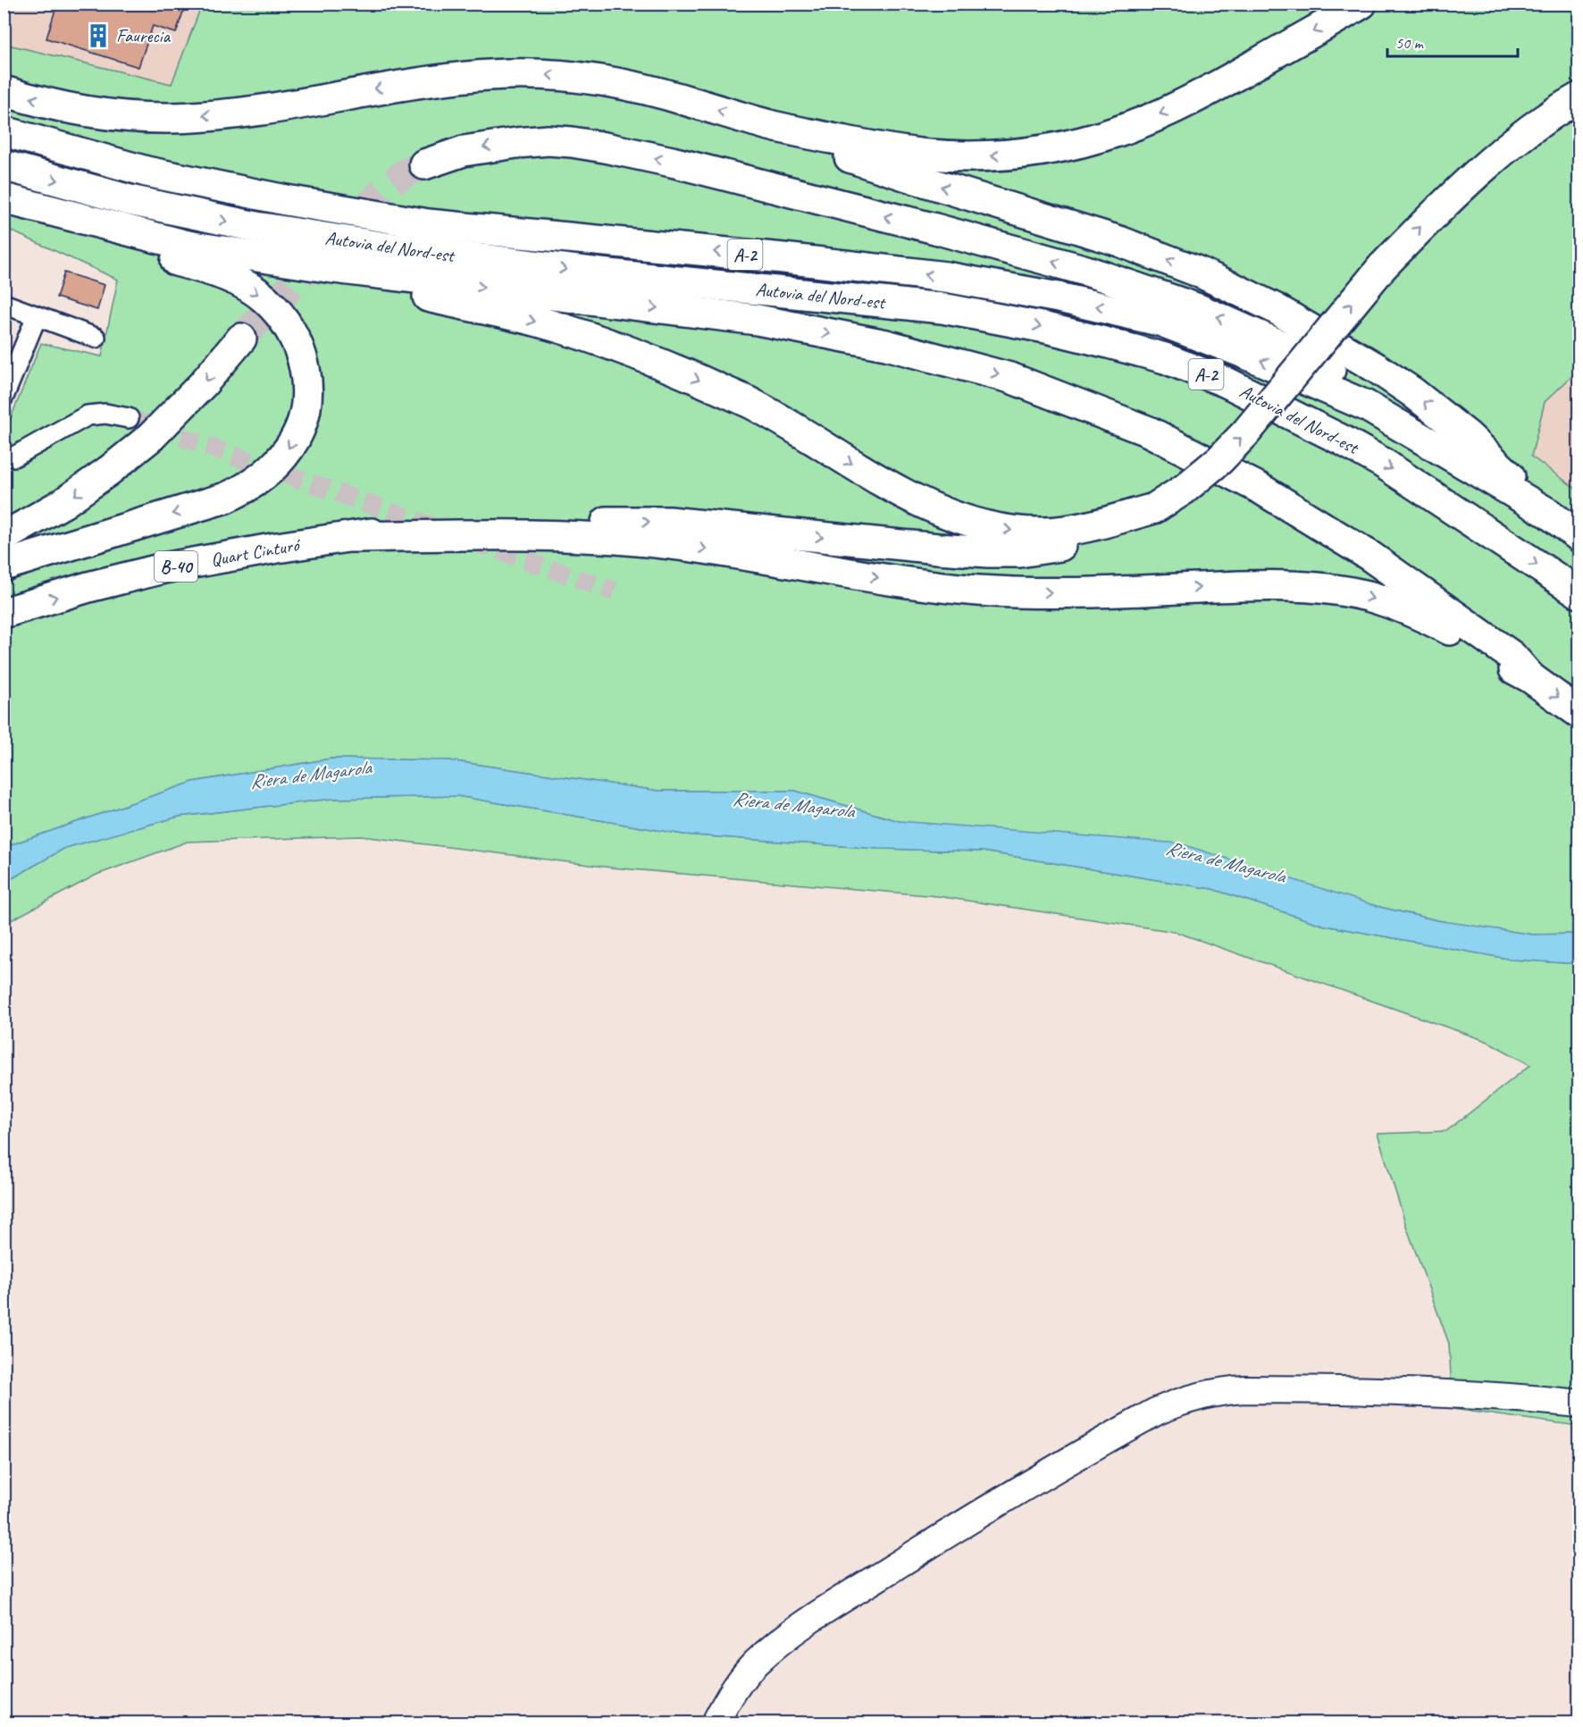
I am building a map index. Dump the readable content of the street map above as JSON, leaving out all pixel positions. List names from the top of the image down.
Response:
{
  "streets": {
    "highway": [
      "Autovia del Nord-est",
      "A-2",
      "Quart Cinturó",
      "B-40"
    ]
  },
  "one_way": ["Quart Cinturó"],
  "water": ["Riera de Magarola"],
  "places": {
    "building": ["Faurecia"]
  },
  "scale_bar": "50 m"
}
